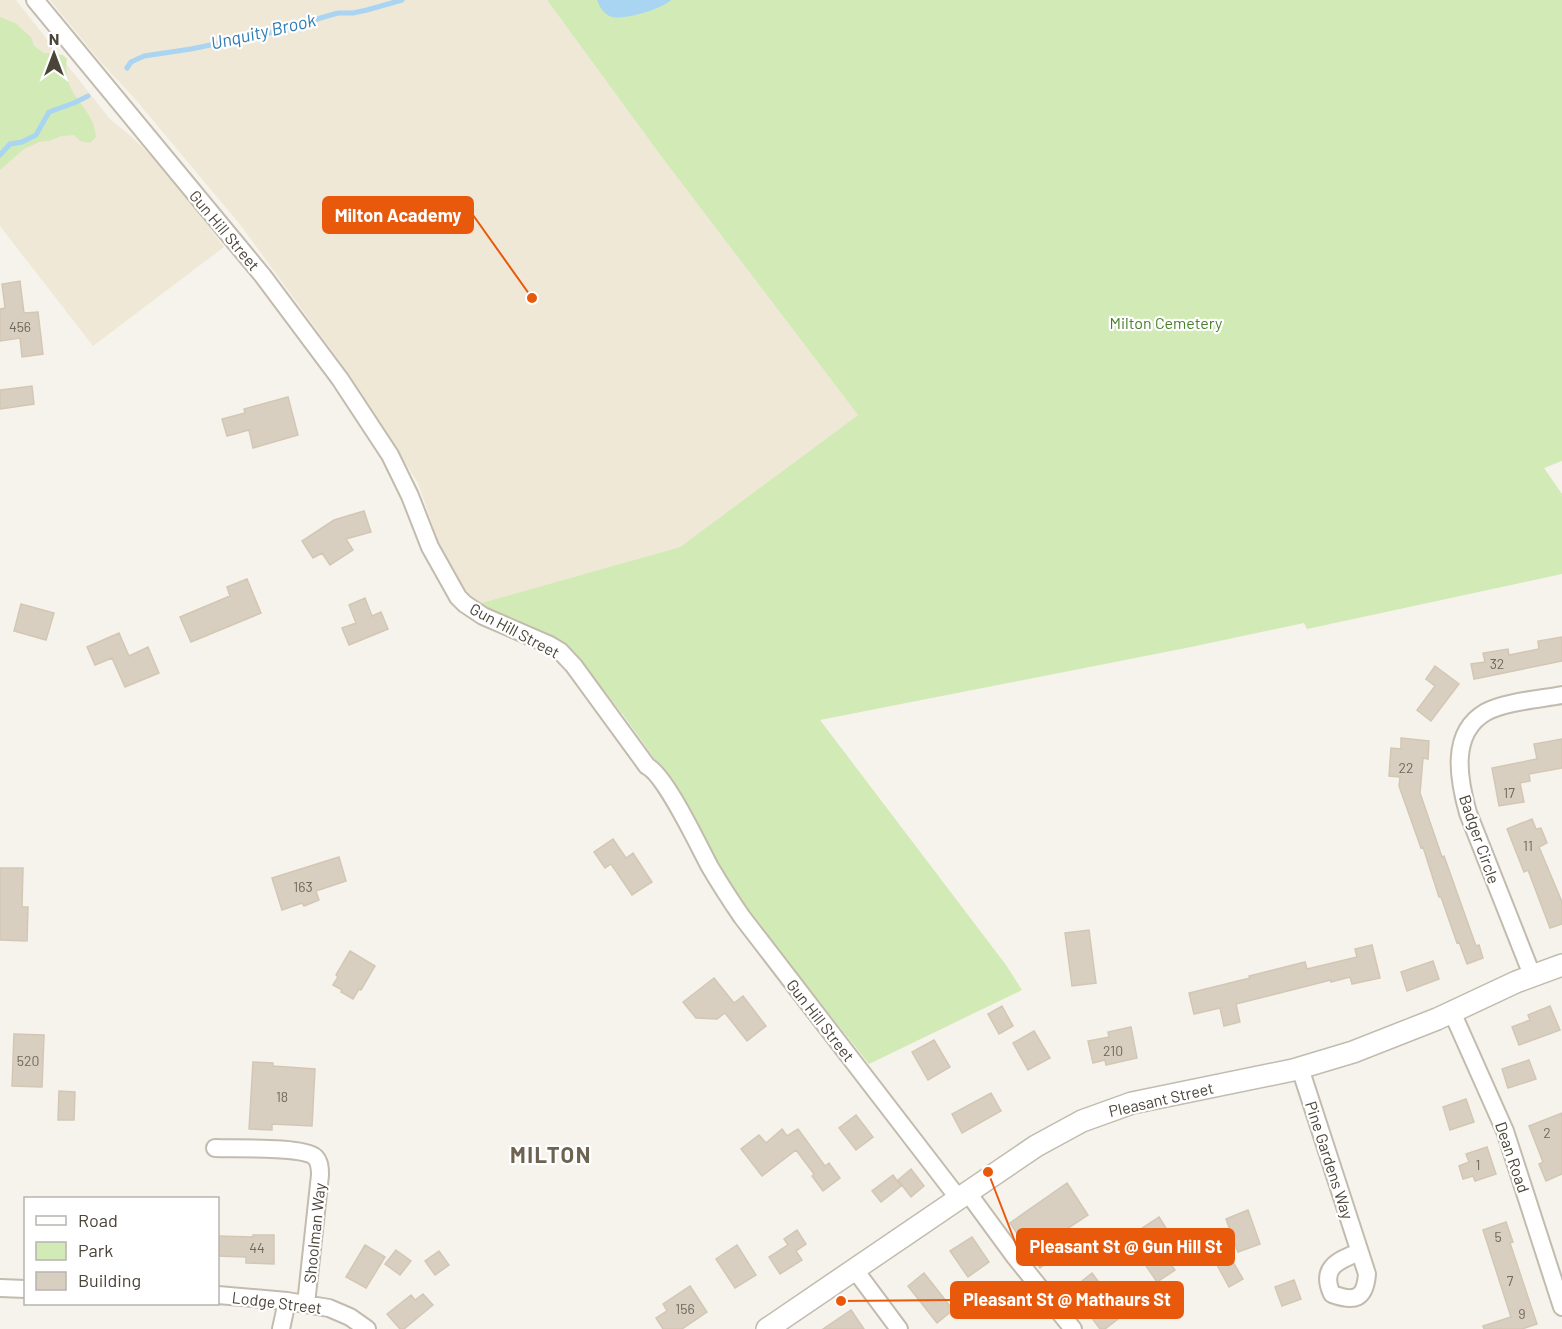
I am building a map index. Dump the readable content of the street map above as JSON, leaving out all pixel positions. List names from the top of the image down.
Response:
{
  "streets": {
    "street": [
      "Gun Hill Street",
      "Badger Circle",
      "Pleasant Street",
      "Dean Road",
      "Pine Gardens Way",
      "Shoolman Way",
      "Lodge Street"
    ]
  },
  "crossings": [
    ["Gun Hill Street", "Pleasant Street"],
    ["Badger Circle", "Pleasant Street"],
    ["Pleasant Street", "Dean Road"],
    ["Pleasant Street", "Pine Gardens Way"],
    ["Shoolman Way", "Lodge Street"]
  ],
  "districts": ["MILTON"],
  "water": ["Unquity Brook"],
  "parks": ["Milton Cemetery"],
  "places": ["Milton Academy", "Pleasant St @ Gun Hill St", "Pleasant St @ Mathaurs St"],
  "house_numbers": [
    "456",
    "32",
    "22",
    "17",
    "11",
    "163",
    "210",
    "520",
    "18",
    "2",
    "1",
    "5",
    "44",
    "7",
    "156",
    "9"
  ],
  "legend": ["Road", "Park", "Building"],
  "north": "top"
}
